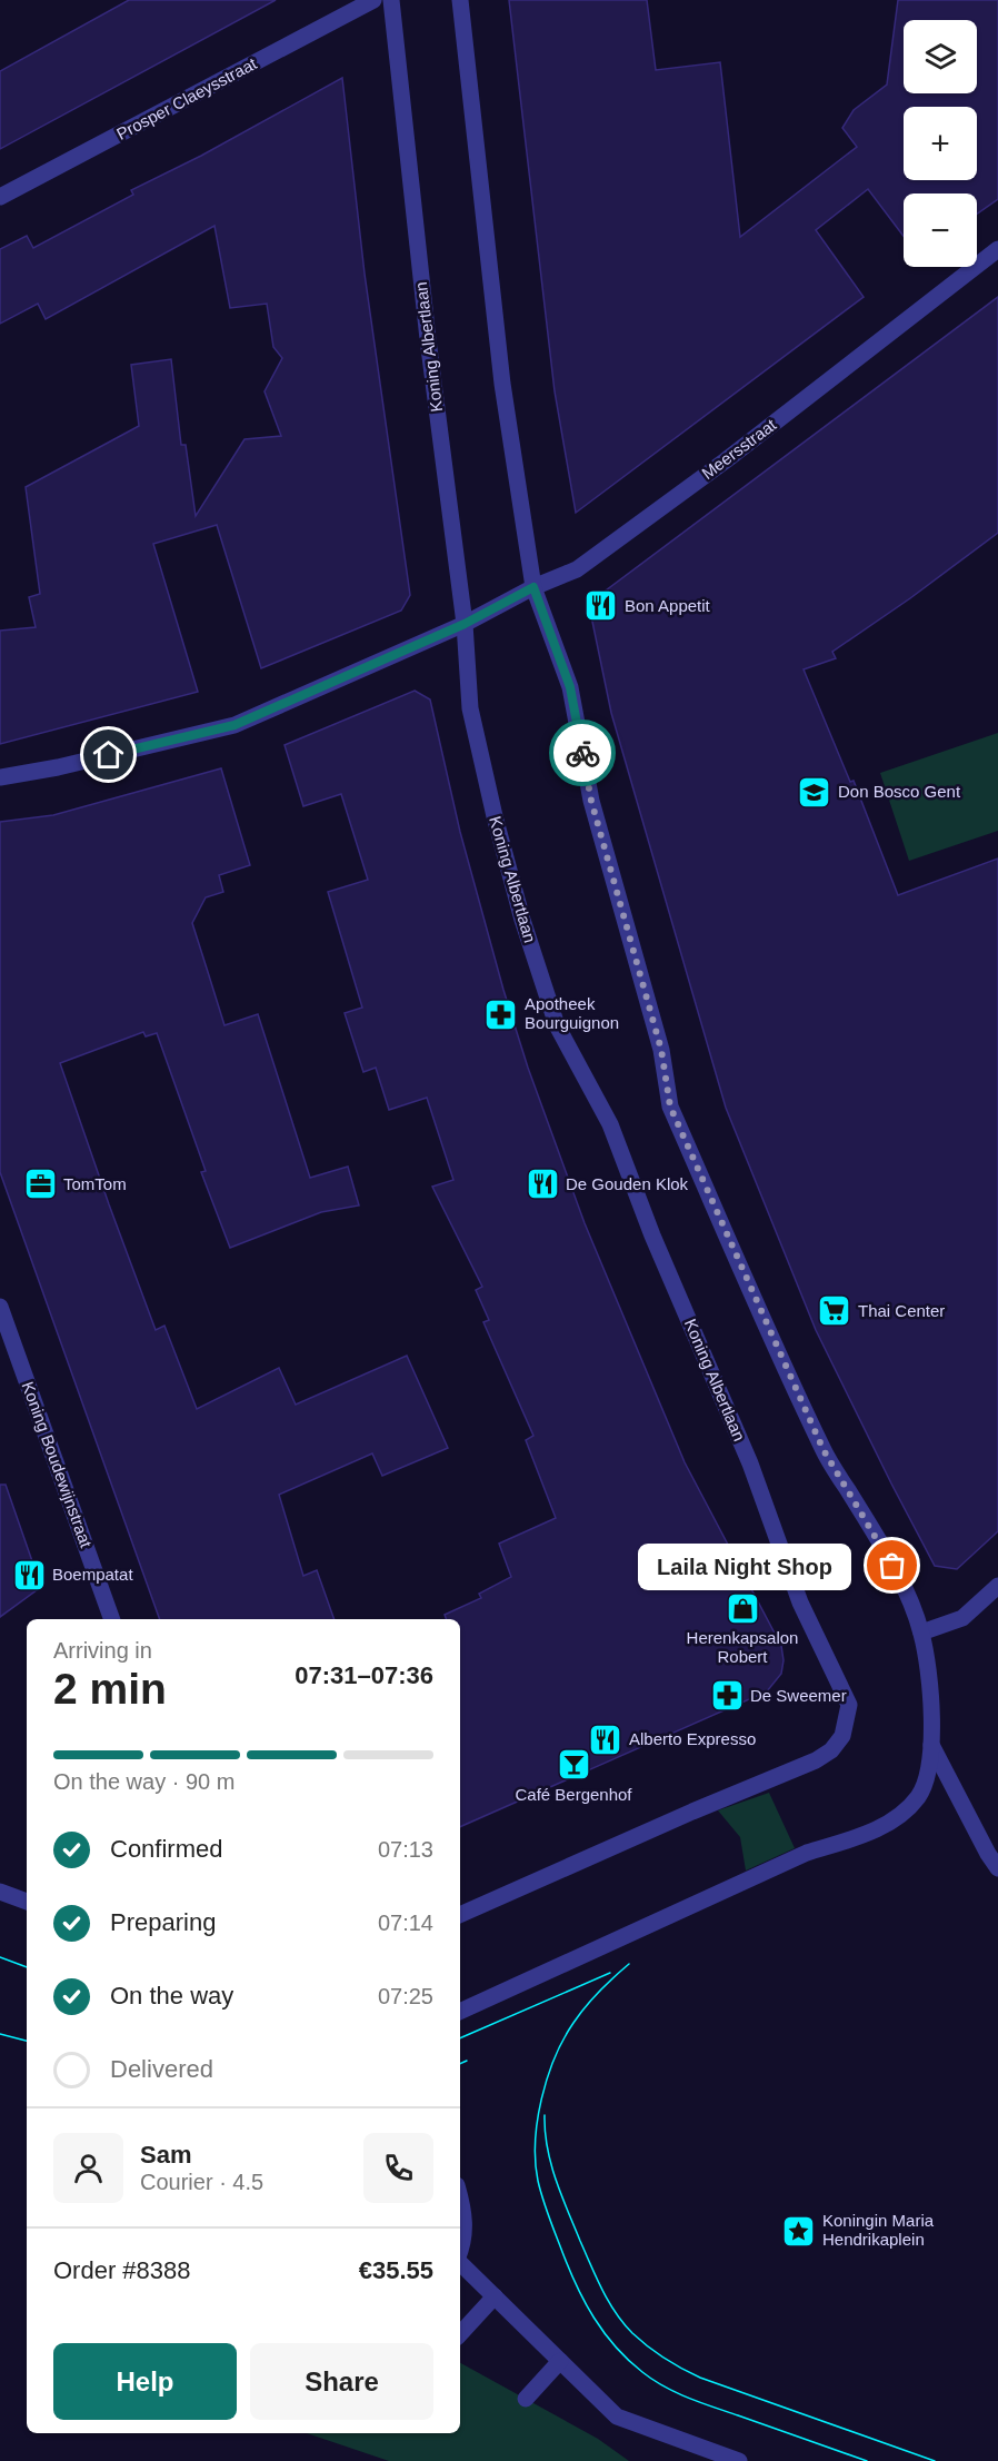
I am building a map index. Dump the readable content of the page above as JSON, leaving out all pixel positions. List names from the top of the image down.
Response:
{
  "streets": {
    "street": [
      "Prosper Claeysstraat",
      "Koning Albertlaan",
      "Meersstraat",
      "Koning Boudewijnstraat"
    ]
  },
  "crossings": [
    ["Koning Albertlaan", "Meersstraat"]
  ],
  "places": {
    "restaurant": [
      "Bon Appetit",
      "De Gouden Klok",
      "Boempatat",
      "Alberto Expresso"
    ],
    "school or university": ["Don Bosco Gent"],
    "pharmacy": ["Apotheek Bourguignon", "De Sweemer"],
    "office": ["TomTom"],
    "supermarket": ["Thai Center"],
    "other": ["Laila Night Shop"],
    "shop": ["Herenkapsalon Robert"],
    "bar": ["Café Bergenhof"],
    "place": ["Koningin Maria Hendrikaplein"]
  },
  "page": {
    "map_buttons": ["+", "−"],
    "bubble": "Laila Night Shop",
    "heading": ["2 min", "Arriving in", "07:31–07:36"],
    "panel": [
      "Sam",
      "Courier · 4.5",
      "Order #8388",
      "€35.55"
    ],
    "bar": "On the way · 90 m",
    "list": [
      ["Confirmed", "07:13"],
      ["Preparing", "07:14"],
      ["On the way", "07:25"],
      "Delivered"
    ],
    "buttons": ["Help", "Share"]
  }
}
